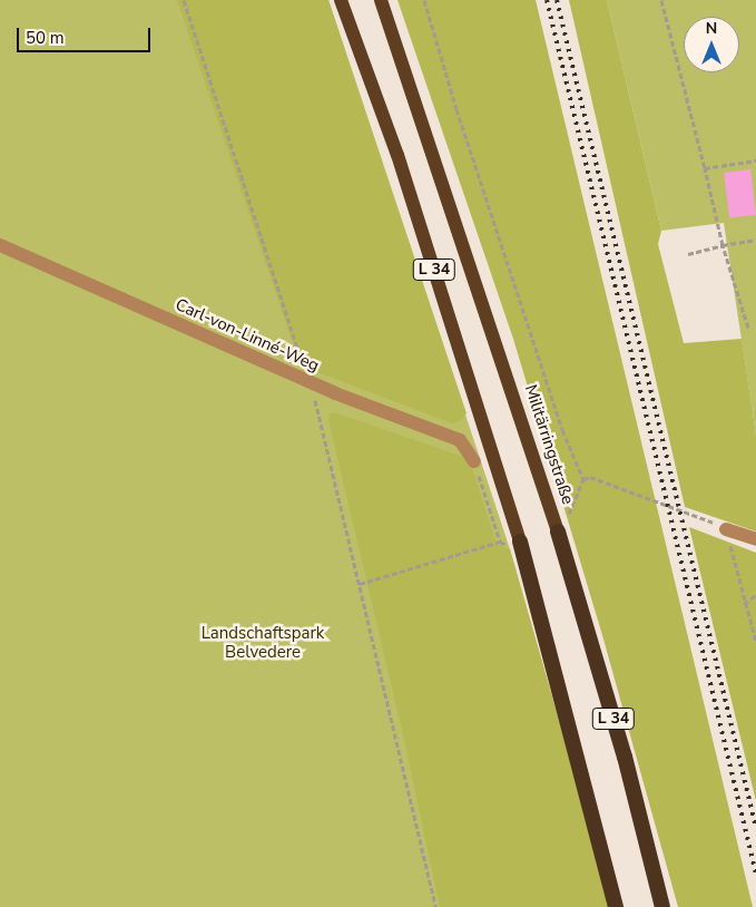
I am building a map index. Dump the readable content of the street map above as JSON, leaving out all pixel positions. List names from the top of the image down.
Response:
{
  "streets": {
    "highway": ["L 34", "Militärringstraße"],
    "street": ["Carl-von-Linné-Weg"]
  },
  "parks": ["Landschaftspark Belvedere"],
  "scale_bar": "50 m",
  "north": "top"
}
